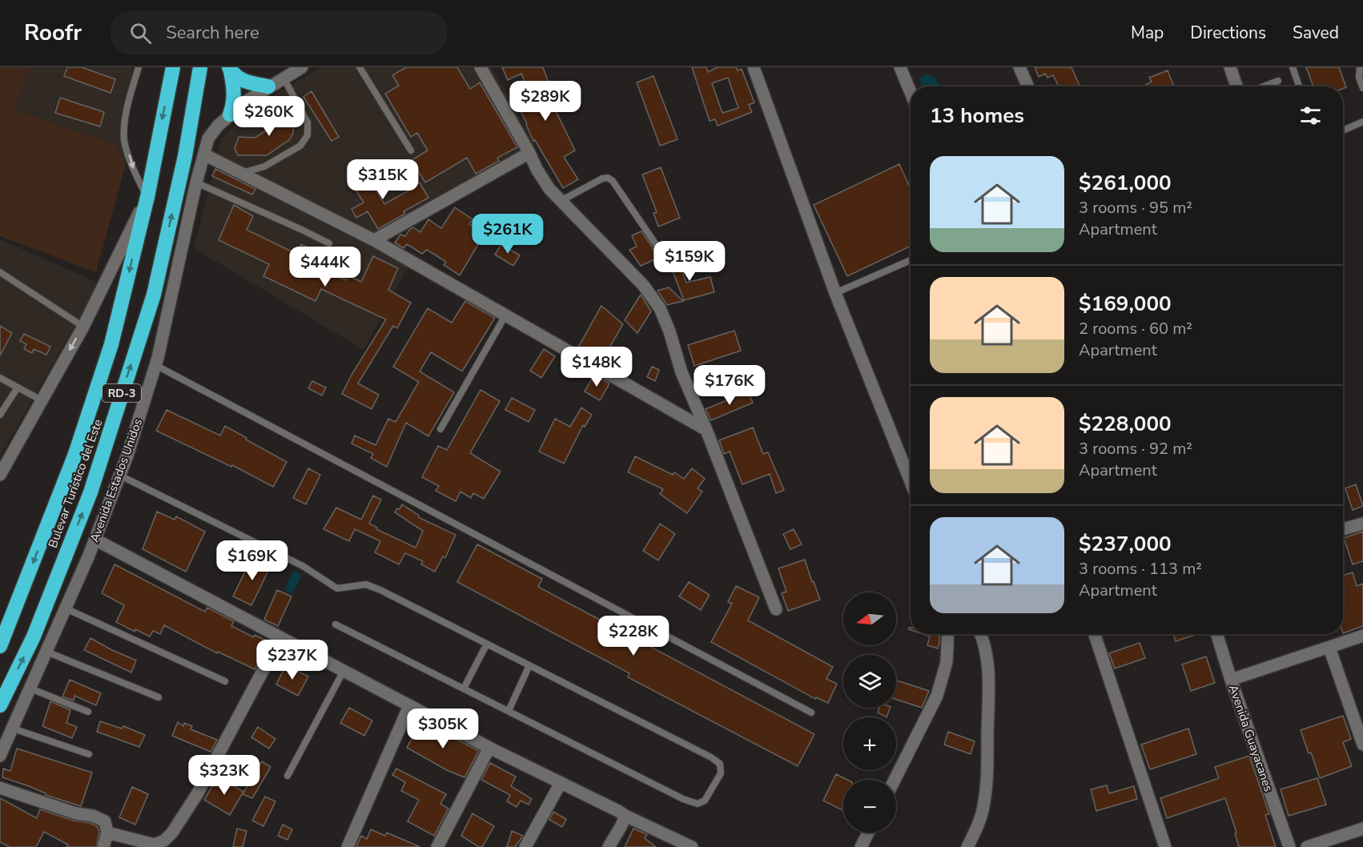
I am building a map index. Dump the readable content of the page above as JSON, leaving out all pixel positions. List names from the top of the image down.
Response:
{
  "streets": {
    "highway": ["RD-3", "Bulevar Turístico del Este"],
    "street": ["Avenida Estados Unidos", "Avenida Guayacanes"]
  },
  "north": "left",
  "page": {
    "header": "Roofr",
    "search": "Search here",
    "nav": ["Map", "Directions", "Saved"],
    "price": [
      "$289K",
      "$260K",
      "$315K",
      "$261K",
      "$159K",
      "$444K",
      "$148K",
      "$176K",
      "$169K",
      "$228K",
      "$237K",
      "$305K",
      "$323K"
    ],
    "heading": "13 homes",
    "list": [
      {
        "name": "$261,000",
        "note": "3 rooms · 95 m² · Apartment"
      },
      {
        "name": "$169,000",
        "note": "2 rooms · 60 m² · Apartment"
      },
      {
        "name": "$228,000",
        "note": "3 rooms · 92 m² · Apartment"
      },
      {
        "name": "$237,000",
        "note": "3 rooms · 113 m² · Apartment"
      }
    ],
    "map_buttons": ["+", "−"]
  }
}
